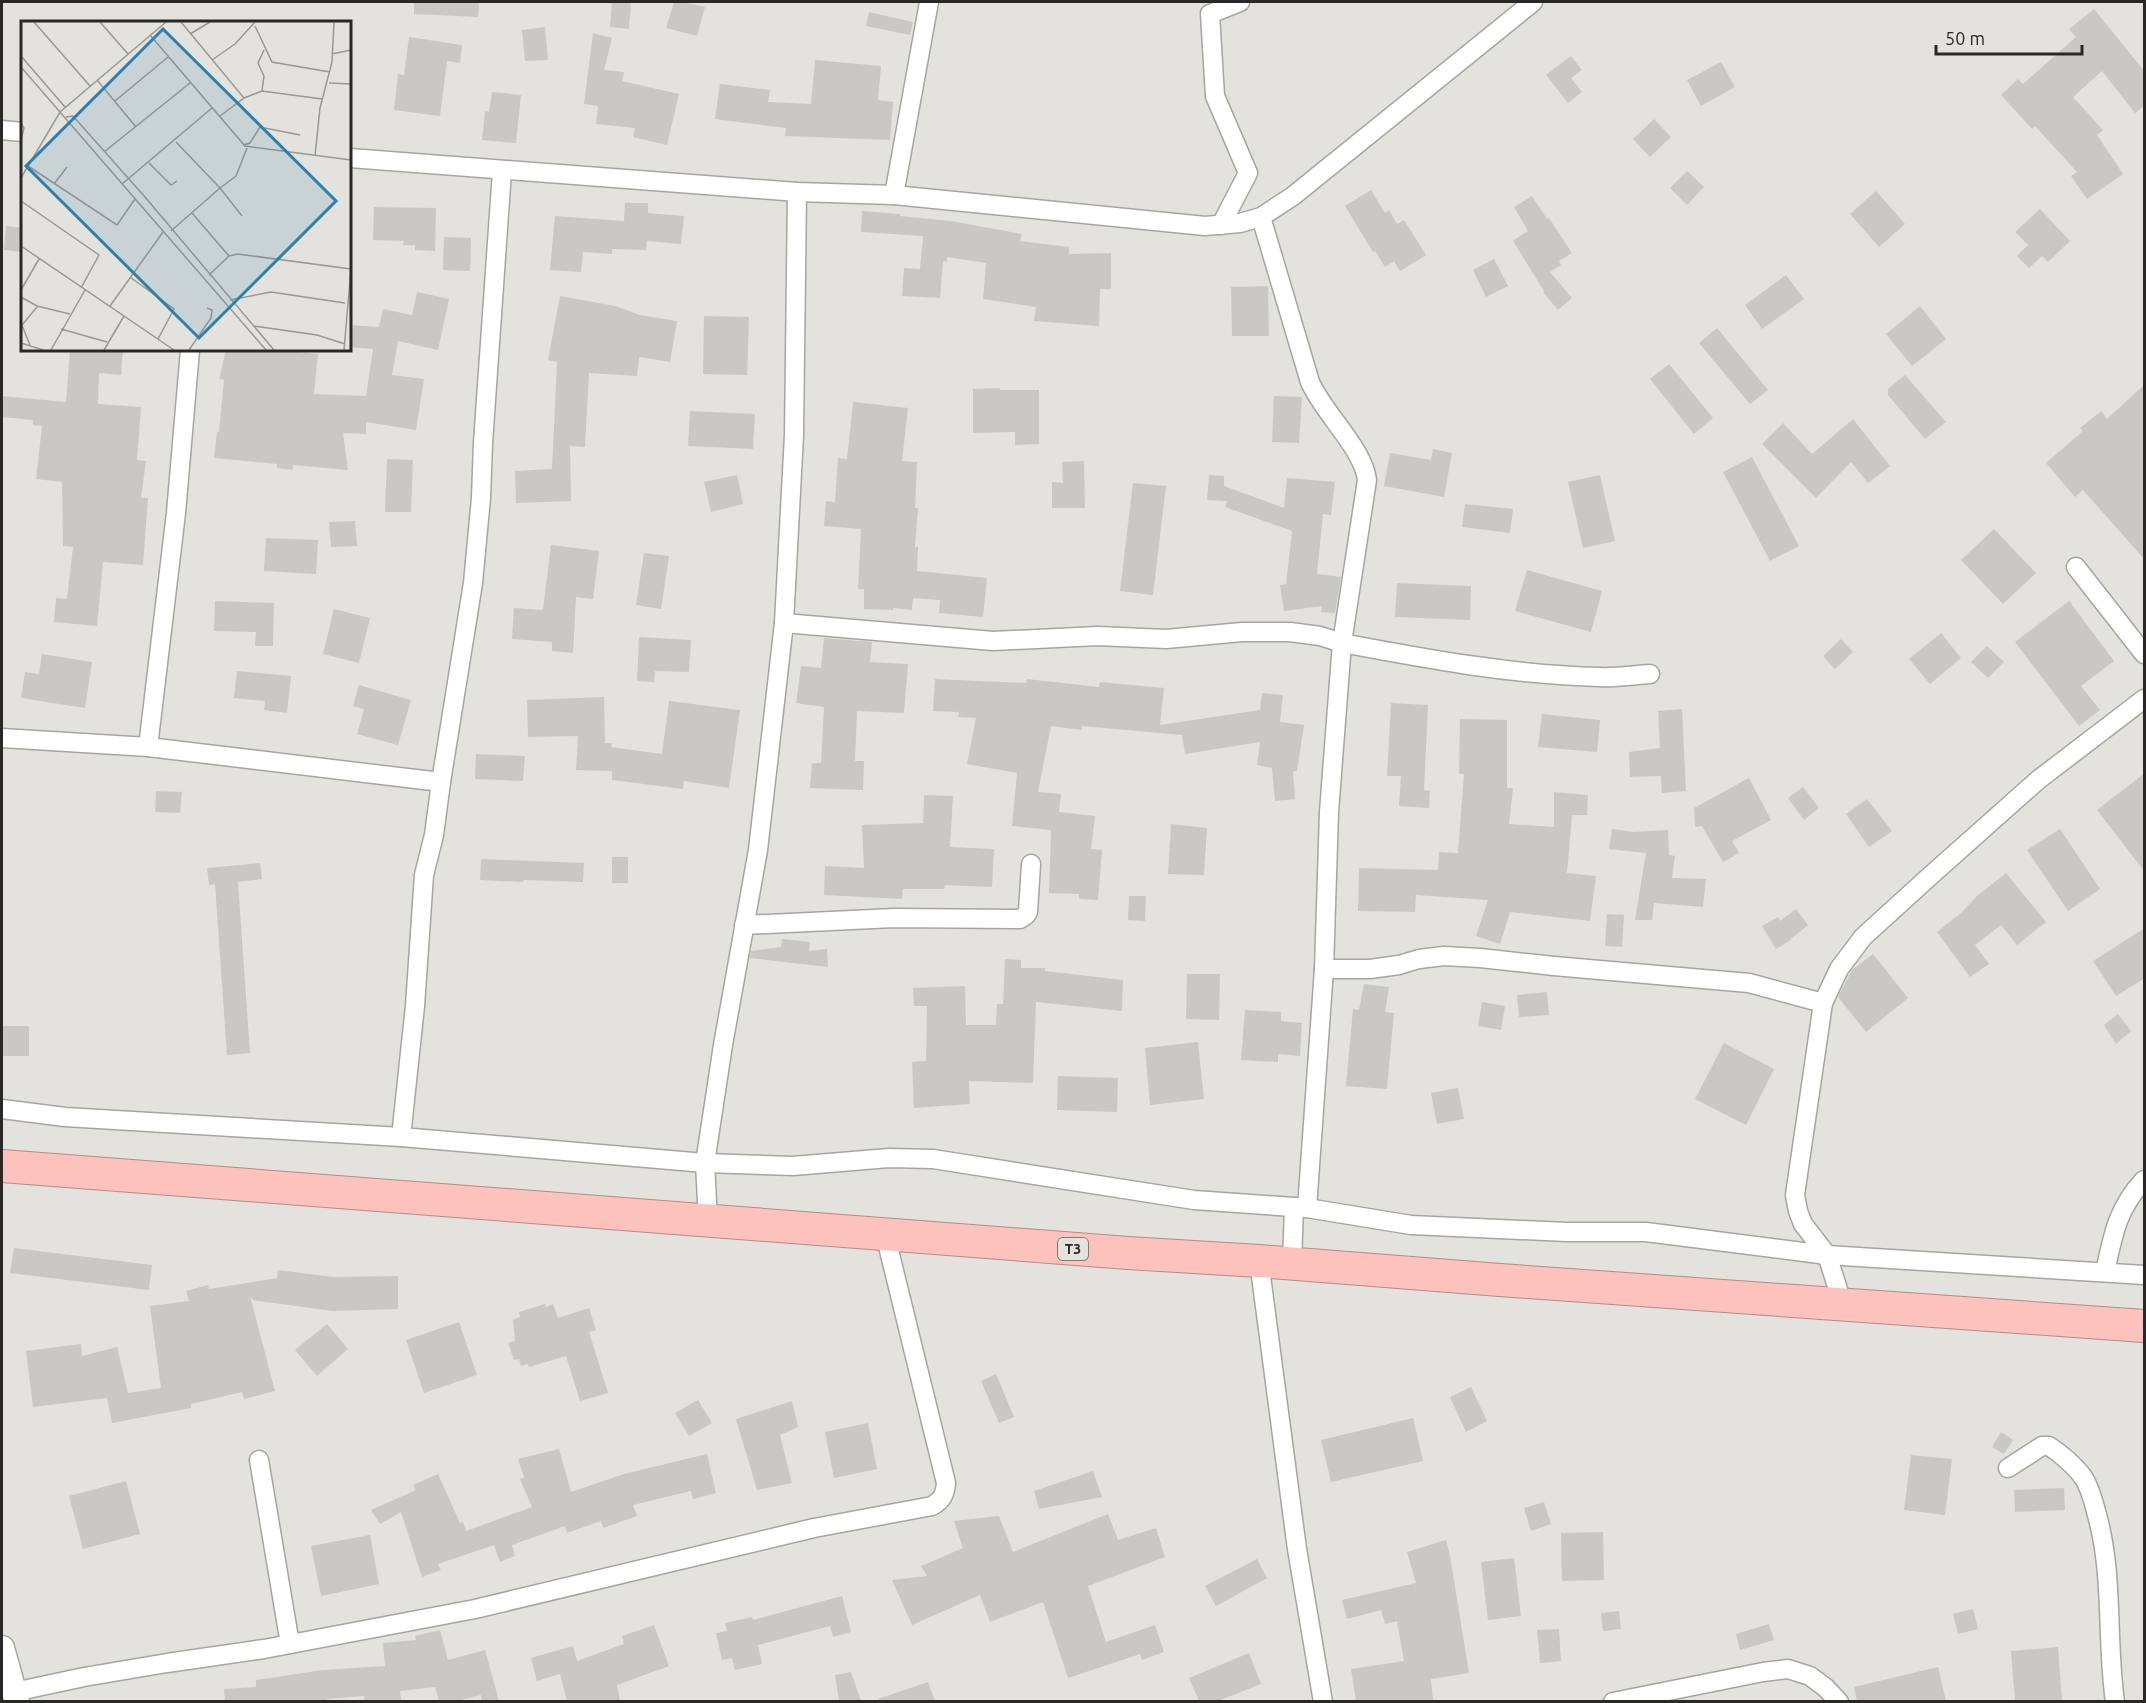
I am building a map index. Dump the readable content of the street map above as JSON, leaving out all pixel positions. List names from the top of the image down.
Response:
{
  "streets": {
    "highway": ["T3"]
  },
  "scale_bar": "50 m"
}
